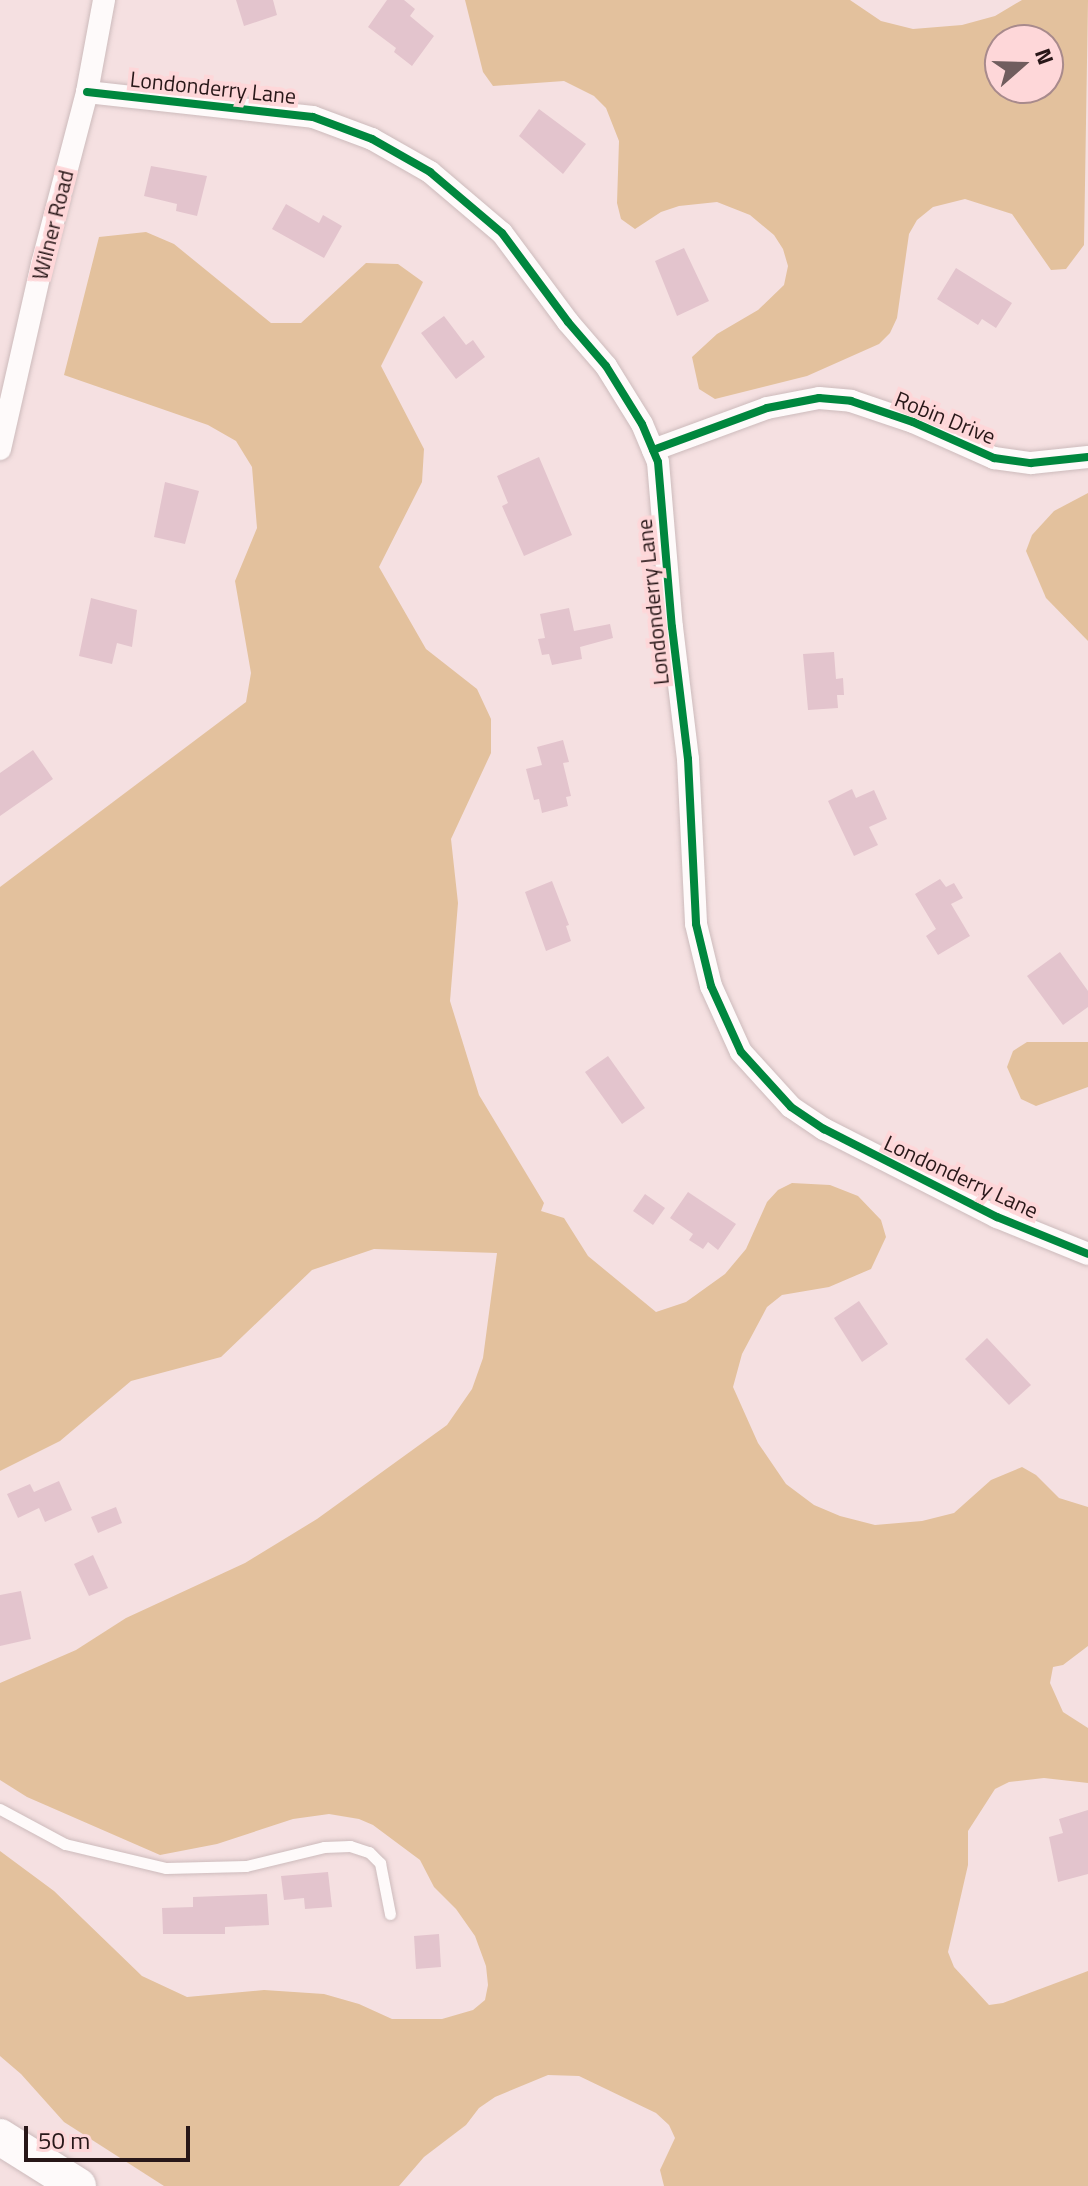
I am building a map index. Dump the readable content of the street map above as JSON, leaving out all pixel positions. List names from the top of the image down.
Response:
{
  "streets": {
    "street": ["Londonderry Lane", "Wilner Road", "Robin Drive"]
  },
  "crossings": [
    ["Londonderry Lane", "Wilner Road"],
    ["Londonderry Lane", "Robin Drive"]
  ],
  "scale_bar": "50 m",
  "north": "right"
}
